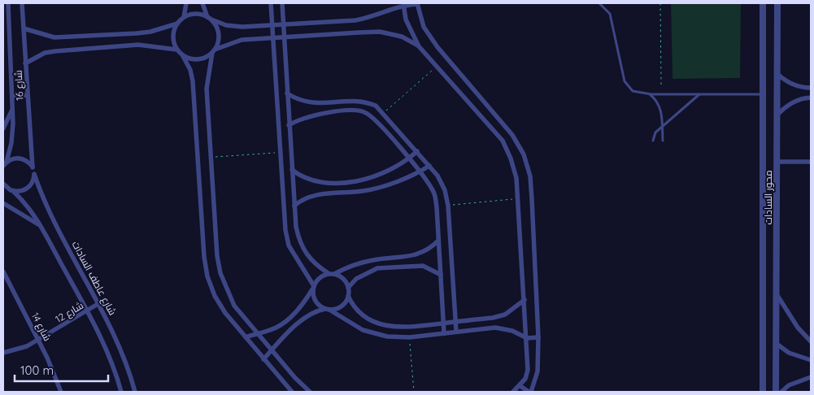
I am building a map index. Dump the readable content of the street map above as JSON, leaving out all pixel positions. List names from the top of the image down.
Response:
{
  "streets": {
    "street": [
      "شارع 16",
      "محور السادات",
      "شارع عاطف السادات",
      "شارع 12",
      "شارع 14"
    ]
  },
  "crossings": [
    ["شارع 16", "شارع عاطف السادات"],
    ["شارع عاطف السادات", "شارع 12"],
    ["شارع 12", "شارع 14"]
  ],
  "scale_bar": "100 m"
}
